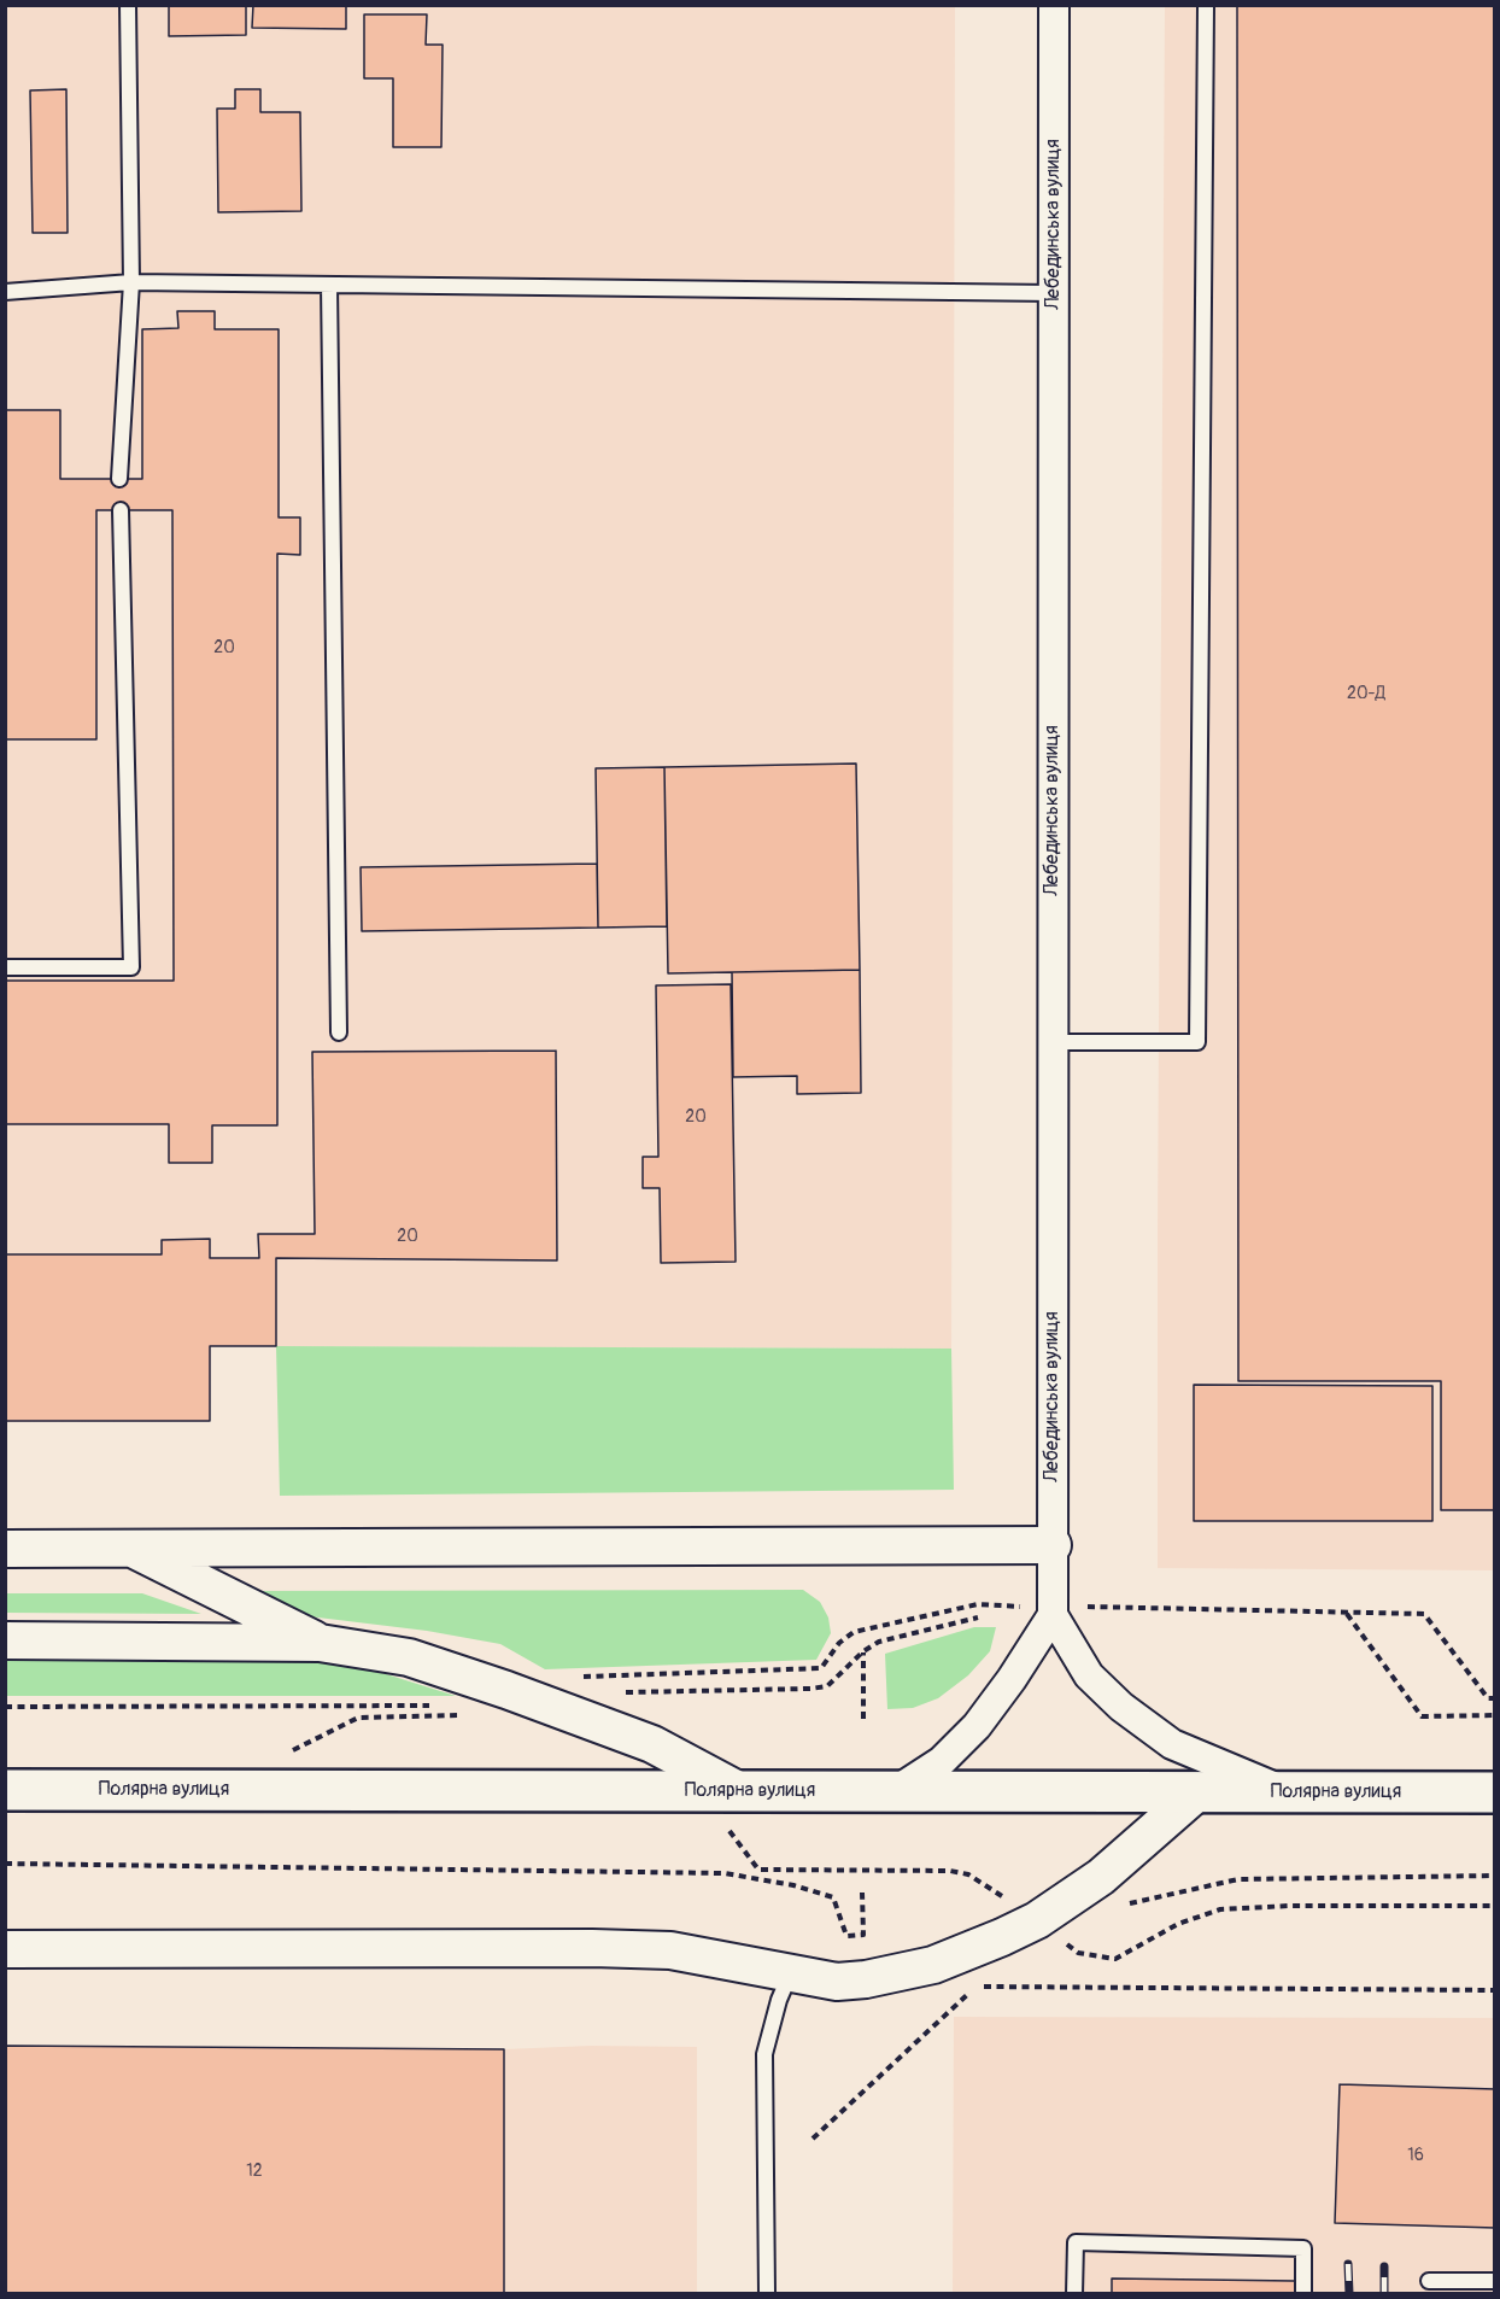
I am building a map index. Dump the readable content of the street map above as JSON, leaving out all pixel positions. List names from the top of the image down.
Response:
{
  "streets": {
    "main road": ["Полярна вулиця"],
    "street": ["Лебединська вулиця"]
  },
  "house_numbers": [
    "20",
    "20-Д",
    "20",
    "20",
    "16",
    "12"
  ]
}
